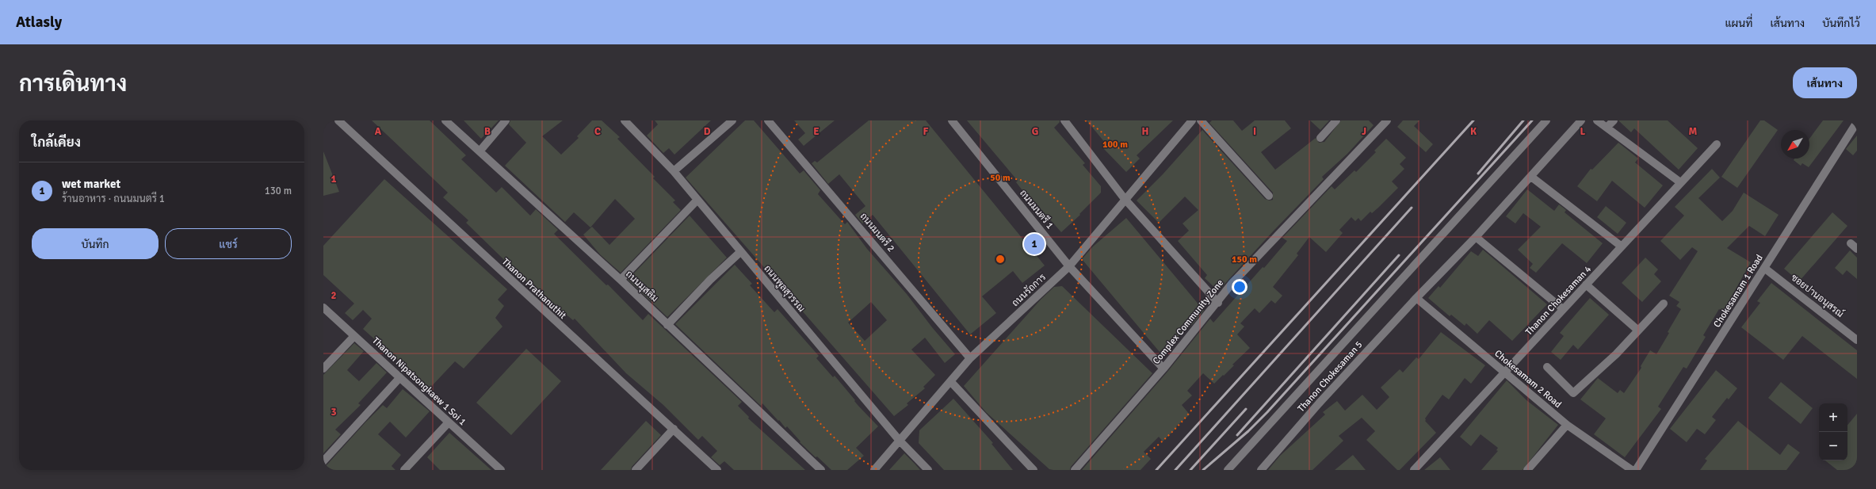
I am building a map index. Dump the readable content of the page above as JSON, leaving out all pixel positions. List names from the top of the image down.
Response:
{
  "streets": {
    "street": [
      "ถนนมนตรี 1",
      "ถนนมนตรี 2",
      "ถนนมุสลิม",
      "Thanon Prathanuthit",
      "ถนนพูลสุวรรณ",
      "ถนนรัถการ",
      "Chokesamam 1 Road",
      "ซอยปานอนุสรณ์",
      "Thanon Chokesaman 4",
      "Complex Community Zone",
      "Thanon Chokesaman 5",
      "Chokesamam 2 Road",
      "Thanon Nipatsongkaew 1 Soi 1"
    ]
  },
  "crossings": [
    ["ถนนมนตรี 1", "ถนนรัถการ"],
    ["ถนนมนตรี 1", "Complex Community Zone"],
    ["ถนนมนตรี 2", "ถนนรัถการ"],
    ["ถนนพูลสุวรรณ", "ถนนรัถการ"],
    ["Chokesamam 1 Road", "ซอยปานอนุสรณ์"],
    ["Thanon Chokesaman 4", "Chokesamam 2 Road"],
    ["Thanon Chokesaman 5", "Chokesamam 2 Road"]
  ],
  "north": "bottom left",
  "page": {
    "header": "Atlasly",
    "nav": ["แผนที่", "เส้นทาง", "บันทึกไว้"],
    "title": "การเดินทาง",
    "buttons": [
      "เส้นทาง",
      ["บันทึก", "แชร์"]
    ],
    "heading": "ใกล้เคียง",
    "list": [
      {
        "mark": "1",
        "name": "wet market",
        "note": "ร้านอาหาร · ถนนมนตรี 1",
        "value": "130 m"
      }
    ],
    "pins": "1",
    "map_buttons": ["+", "−"]
  },
  "grid": {
    "columns": [
      "A",
      "B",
      "C",
      "D",
      "E",
      "F",
      "G",
      "H",
      "I",
      "J",
      "K",
      "L",
      "M"
    ],
    "rows": ["1", "2", "3"]
  },
  "rings": ["100 m", "50 m", "150 m"]
}
